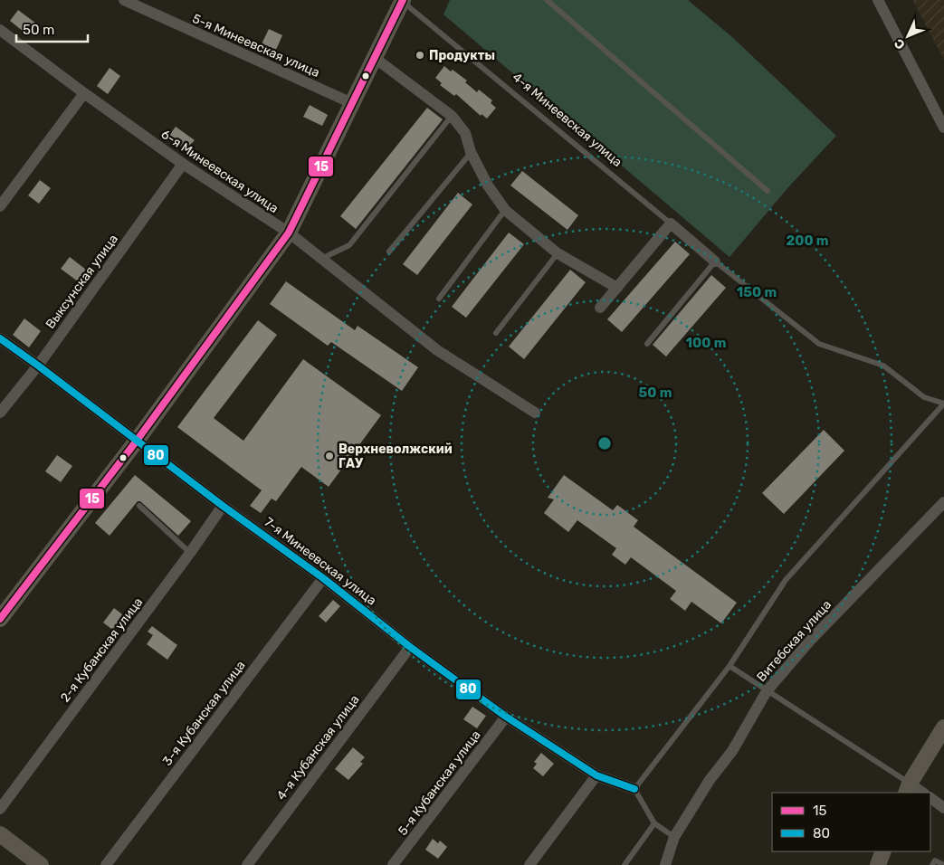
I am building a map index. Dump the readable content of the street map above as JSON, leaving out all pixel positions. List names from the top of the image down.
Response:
{
  "streets": {
    "street": [
      "5-я Минеевская улица",
      "4-я Минеевская улица",
      "6-я Минеевская улица",
      "Выксунская улица",
      "7-я Минеевская улица",
      "Витебская улица",
      "2-я Кубанская улица",
      "3-я Кубанская улица",
      "4-я Кубанская улица",
      "5-я Кубанская улица"
    ]
  },
  "crossings": [
    ["6-я Минеевская улица", "Выксунская улица"],
    ["Выксунская улица", "7-я Минеевская улица"],
    ["7-я Минеевская улица", "2-я Кубанская улица"],
    ["7-я Минеевская улица", "3-я Кубанская улица"],
    ["7-я Минеевская улица", "4-я Кубанская улица"],
    ["7-я Минеевская улица", "5-я Кубанская улица"]
  ],
  "places": ["Продукты", "Верхневолжский ГАУ"],
  "lines": ["transit line 15", "transit line 80"],
  "legend": ["15", "80"],
  "scale_bar": "50 m",
  "north": "bottom left",
  "rings": [
    "200 m",
    "150 m",
    "100 m",
    "50 m"
  ]
}
